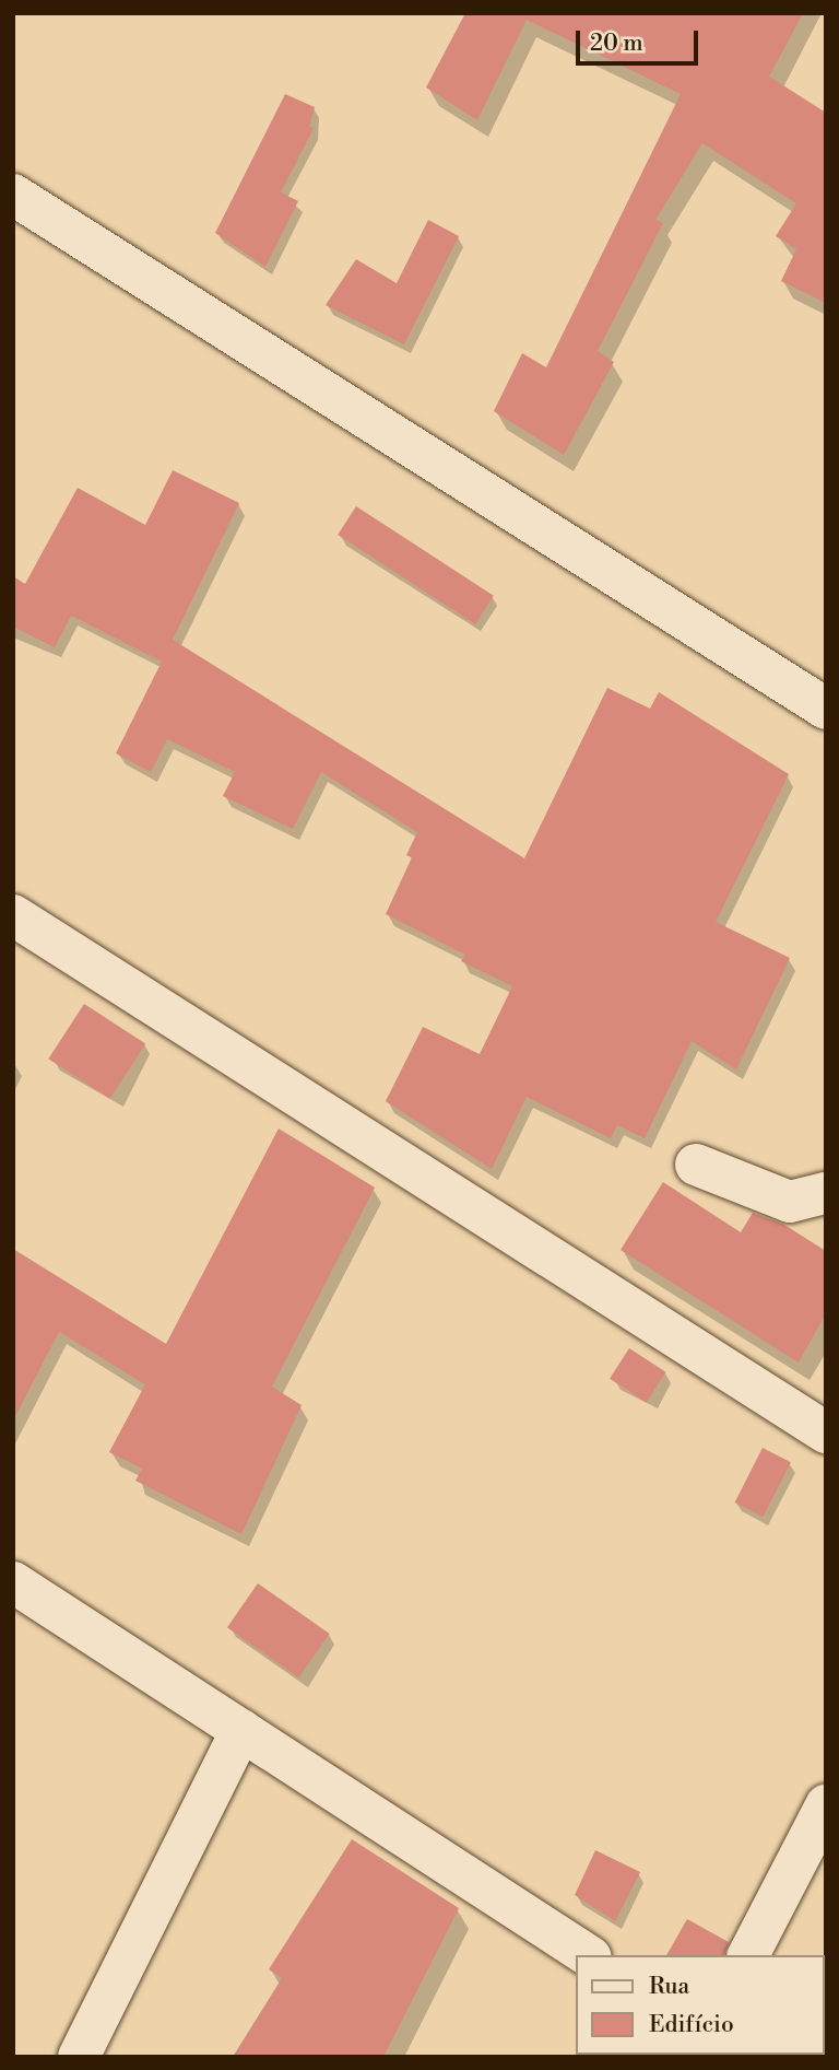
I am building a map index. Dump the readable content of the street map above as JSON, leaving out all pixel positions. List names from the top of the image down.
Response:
{
  "legend": ["Rua", "Edifício"],
  "scale_bar": "20 m"
}
